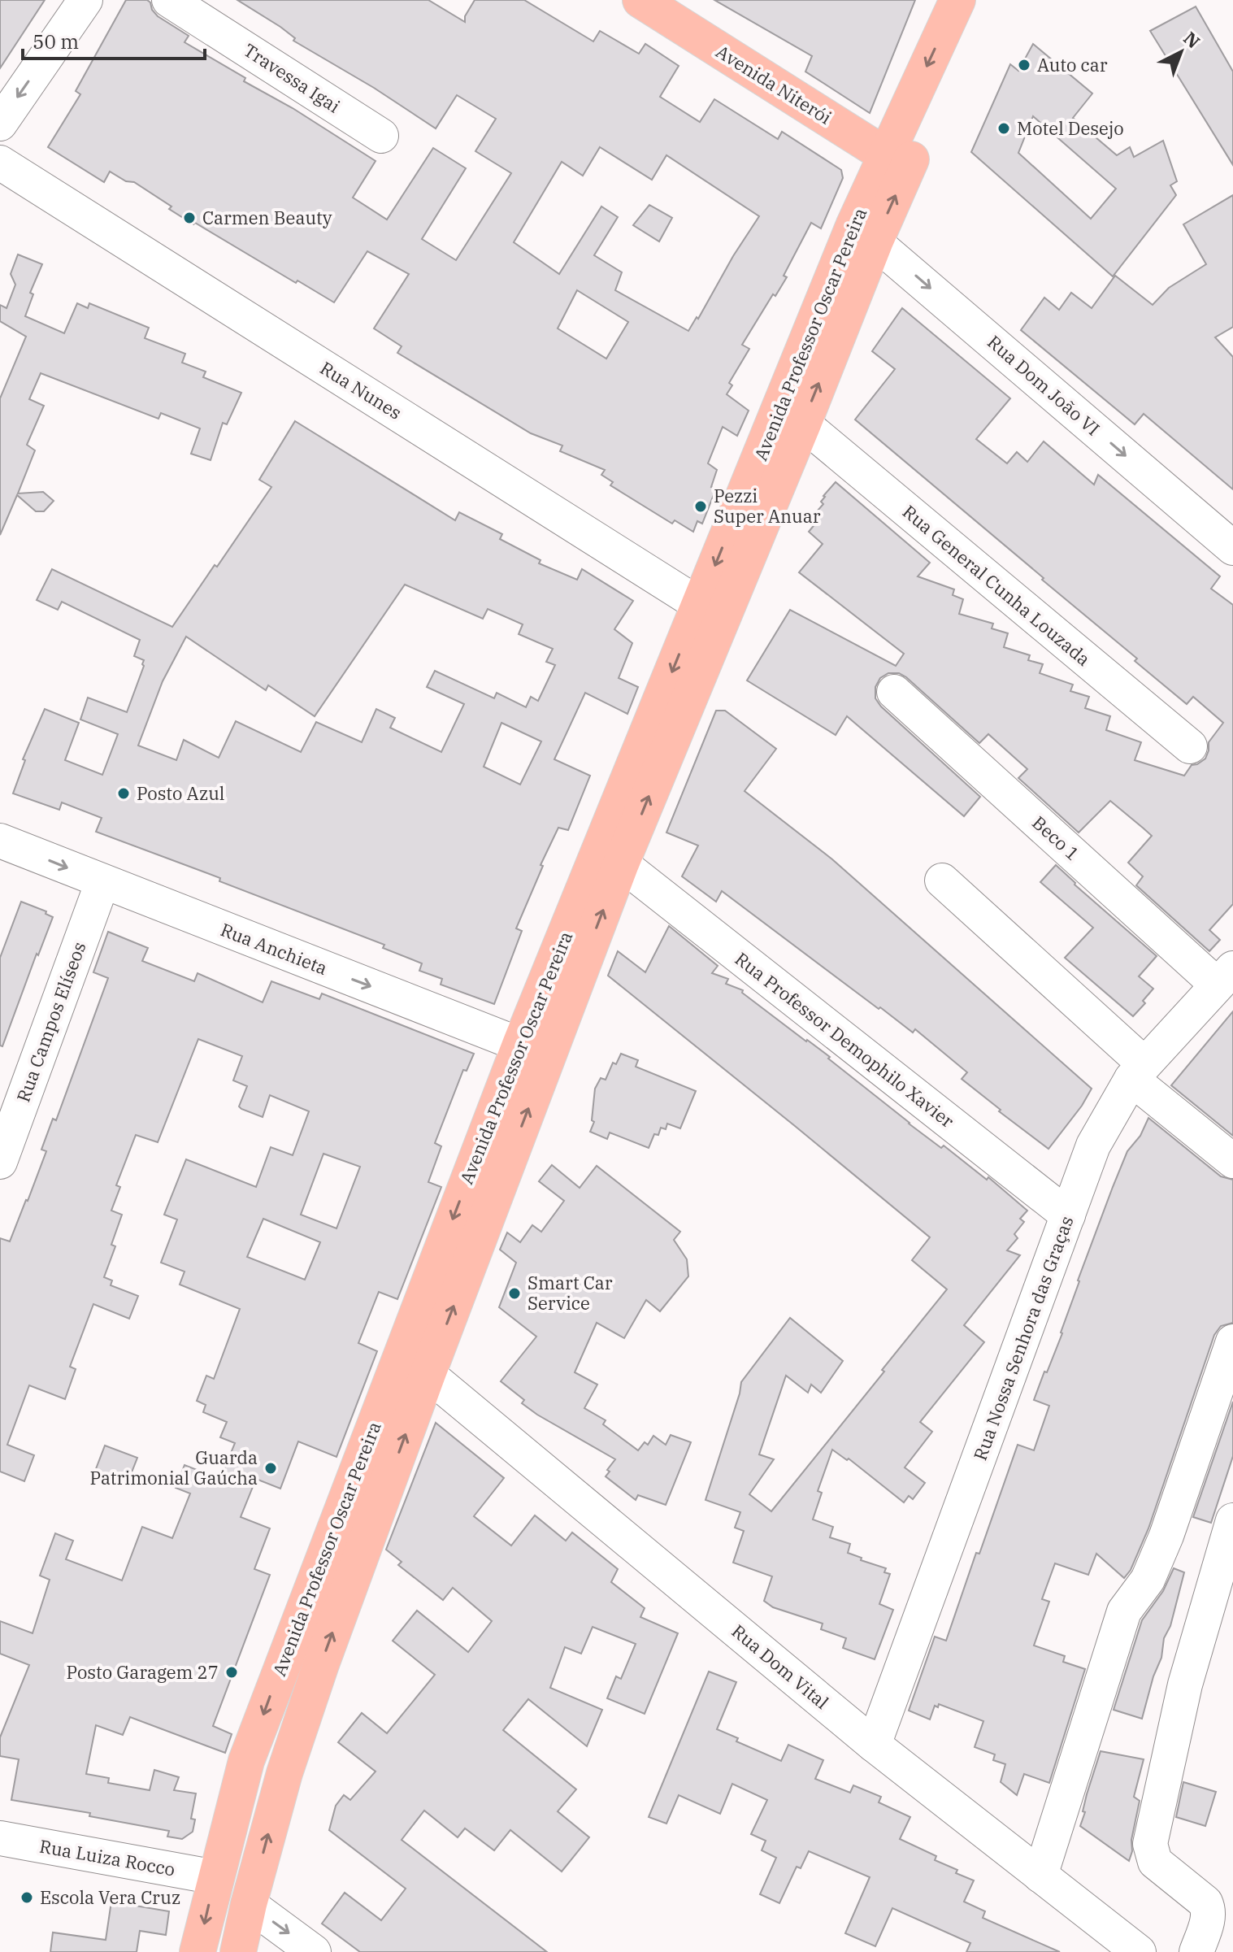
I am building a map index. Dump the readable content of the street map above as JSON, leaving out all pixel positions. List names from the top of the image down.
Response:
{
  "streets": {
    "main road": ["Avenida Niterói", "Avenida Professor Oscar Pereira"],
    "street": [
      "Travessa Igai",
      "Rua Dom João VI",
      "Rua Nunes",
      "Rua General Cunha Louzada",
      "Beco 1",
      "Rua Anchieta",
      "Rua Campos Elíseos",
      "Rua Professor Demophilo Xavier",
      "Rua Nossa Senhora das Graças",
      "Rua Dom Vital",
      "Rua Luiza Rocco"
    ]
  },
  "crossings": [
    ["Avenida Niterói", "Avenida Professor Oscar Pereira"],
    ["Avenida Professor Oscar Pereira", "Rua Dom João VI"],
    ["Avenida Professor Oscar Pereira", "Rua Nunes"],
    ["Avenida Professor Oscar Pereira", "Rua General Cunha Louzada"],
    ["Avenida Professor Oscar Pereira", "Rua Anchieta"],
    ["Avenida Professor Oscar Pereira", "Rua Professor Demophilo Xavier"],
    ["Avenida Professor Oscar Pereira", "Rua Dom Vital"],
    ["Avenida Professor Oscar Pereira", "Rua Luiza Rocco"],
    ["Beco 1", "Rua Nossa Senhora das Graças"],
    ["Rua Anchieta", "Rua Campos Elíseos"],
    ["Rua Professor Demophilo Xavier", "Rua Nossa Senhora das Graças"],
    ["Rua Nossa Senhora das Graças", "Rua Dom Vital"]
  ],
  "one_way": ["Rua Dom João VI", "Rua Anchieta"],
  "places": [
    "Auto car",
    "Motel Desejo",
    "Carmen Beauty",
    "Pezzi Super Anuar",
    "Posto Azul",
    "Smart Car Service",
    "Guarda Patrimonial Gaúcha",
    "Posto Garagem 27",
    "Escola Vera Cruz"
  ],
  "scale_bar": "50 m",
  "north": "top right"
}
